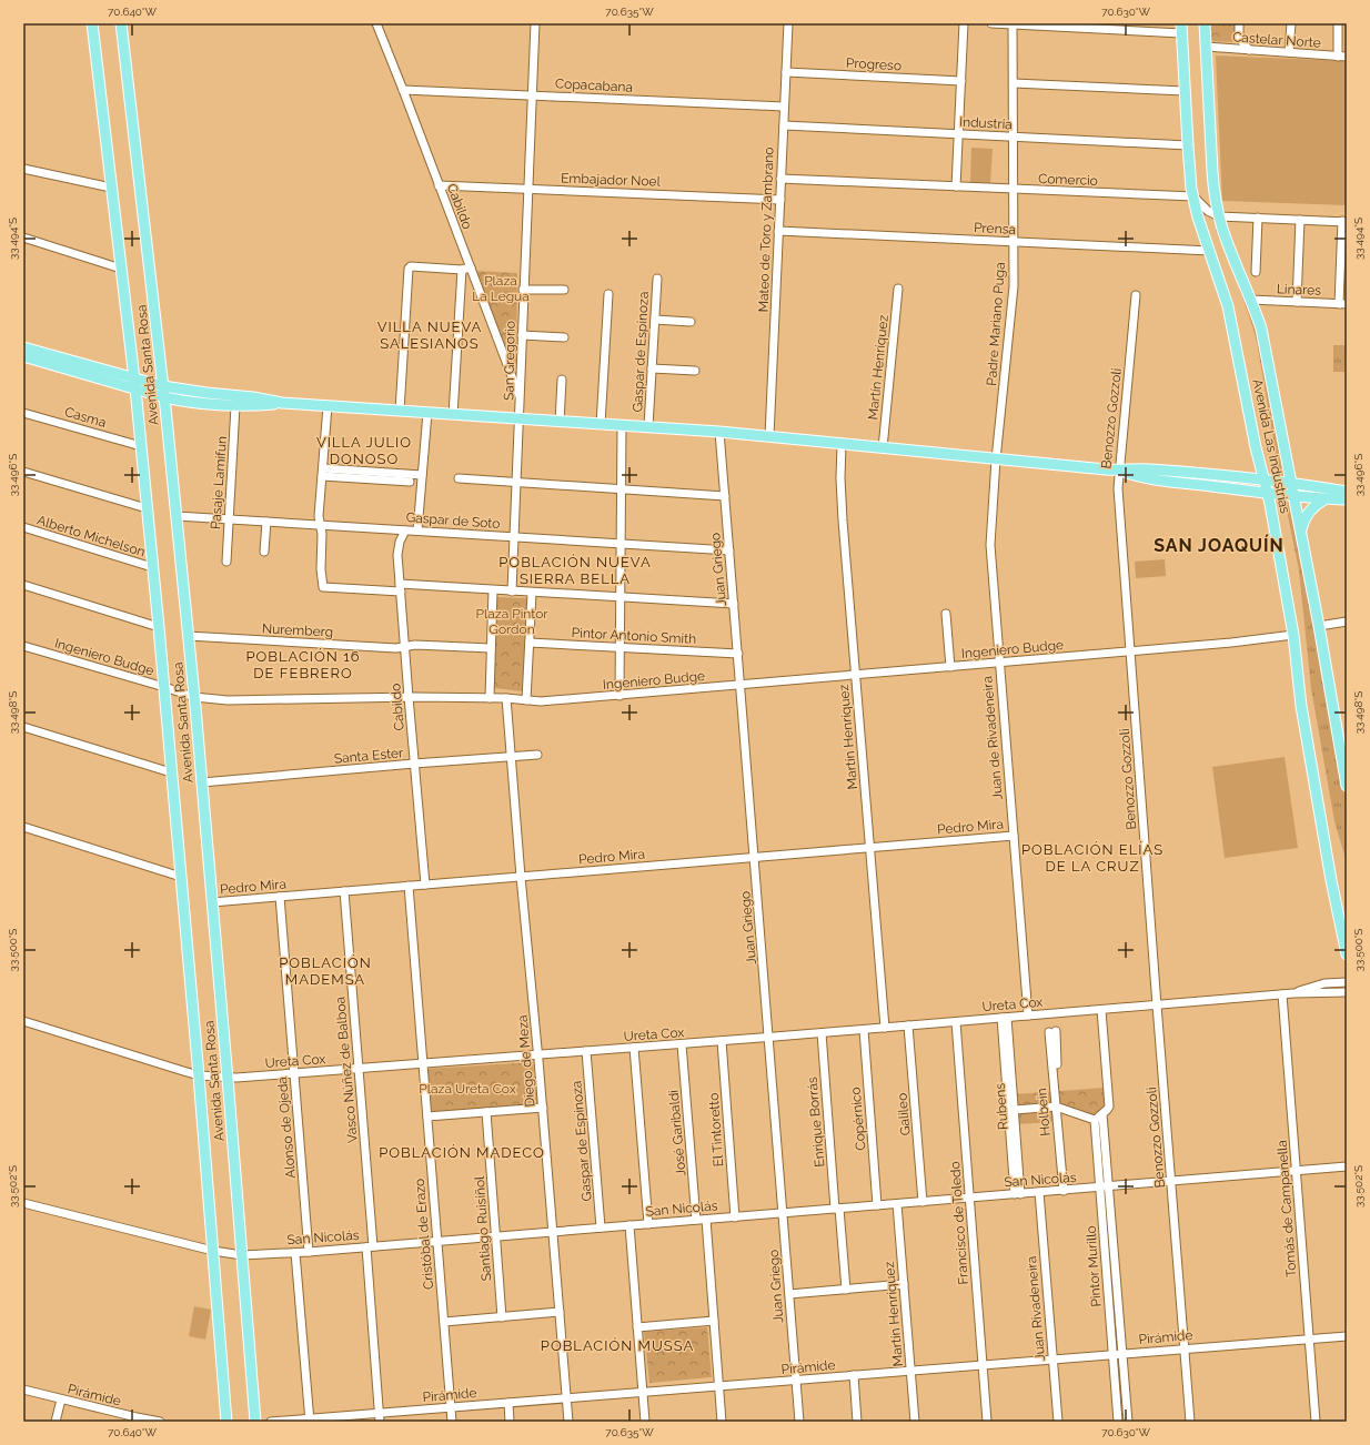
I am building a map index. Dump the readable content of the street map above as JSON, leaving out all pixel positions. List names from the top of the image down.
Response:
{
  "streets": {
    "main road": ["Avenida Santa Rosa", "Avenida Las Industrias"],
    "street": [
      "Castelar Norte",
      "Progreso",
      "Copacabana",
      "Industria",
      "Embajador Noel",
      "Comercio",
      "Cabildo",
      "Prensa",
      "Mateo de Toro y Zambrano",
      "Linares",
      "Padre Mariano Puga",
      "Gaspar de Espinoza",
      "San Gregorio",
      "Martín Henríquez",
      "Casma",
      "Benozzo Gozzoli",
      "Pasaje Lamifun",
      "Gaspar de Soto",
      "Alberto Michelson",
      "Juan Griego",
      "Nuremberg",
      "Pintor Antonio Smith",
      "Ingeniero Budge",
      "Juan de Rivadeneira",
      "Santa Ester",
      "Pedro Mira",
      "Ureta Cox",
      "Diego de Meza",
      "Vasco Núñez de Balboa",
      "Rubens",
      "Holbein",
      "Galileo",
      "Copérnico",
      "Enrique Borrás",
      "Alonso de Ojeda",
      "El Tintoretto",
      "José Garibaldi",
      "San Nicolás",
      "Tomás de Campanella",
      "Francisco de Toledo",
      "Santiago Ruisiñol",
      "Cristóbal de Erazo",
      "Pintor Murillo",
      "Juan Rivadeneira",
      "Pirámide"
    ]
  },
  "crossings": [
    ["Castelar Norte", "Avenida Las Industrias"],
    ["Progreso", "Mateo de Toro y Zambrano"],
    ["Copacabana", "Cabildo"],
    ["Copacabana", "Mateo de Toro y Zambrano"],
    ["Copacabana", "San Gregorio"],
    ["Industria", "Mateo de Toro y Zambrano"],
    ["Industria", "Padre Mariano Puga"],
    ["Industria", "Avenida Las Industrias"],
    ["Embajador Noel", "Cabildo"],
    ["Embajador Noel", "Mateo de Toro y Zambrano"],
    ["Embajador Noel", "San Gregorio"],
    ["Comercio", "Mateo de Toro y Zambrano"],
    ["Comercio", "Padre Mariano Puga"],
    ["Comercio", "Avenida Las Industrias"],
    ["Cabildo", "San Gregorio"],
    ["Cabildo", "Gaspar de Soto"],
    ["Cabildo", "Nuremberg"],
    ["Cabildo", "Ingeniero Budge"],
    ["Cabildo", "Santa Ester"],
    ["Cabildo", "Pedro Mira"],
    ["Prensa", "Mateo de Toro y Zambrano"],
    ["Prensa", "Padre Mariano Puga"],
    ["Prensa", "Avenida Las Industrias"],
    ["Linares", "Avenida Las Industrias"],
    ["Padre Mariano Puga", "Juan de Rivadeneira"],
    ["Gaspar de Espinoza", "Gaspar de Soto"],
    ["Gaspar de Espinoza", "Pintor Antonio Smith"],
    ["Gaspar de Espinoza", "Ingeniero Budge"],
    ["Gaspar de Espinoza", "Ureta Cox"],
    ["Gaspar de Espinoza", "San Nicolás"],
    ["San Gregorio", "Gaspar de Soto"],
    ["Avenida Santa Rosa", "Casma"],
    ["Avenida Santa Rosa", "Gaspar de Soto"],
    ["Avenida Santa Rosa", "Alberto Michelson"],
    ["Avenida Santa Rosa", "Nuremberg"],
    ["Avenida Santa Rosa", "Ingeniero Budge"],
    ["Avenida Santa Rosa", "Santa Ester"],
    ["Avenida Santa Rosa", "Pedro Mira"],
    ["Avenida Santa Rosa", "Ureta Cox"],
    ["Avenida Santa Rosa", "San Nicolás"],
    ["Martín Henríquez", "Ingeniero Budge"],
    ["Martín Henríquez", "Pedro Mira"],
    ["Martín Henríquez", "Ureta Cox"],
    ["Martín Henríquez", "San Nicolás"],
    ["Martín Henríquez", "Pirámide"],
    ["Benozzo Gozzoli", "Ingeniero Budge"],
    ["Benozzo Gozzoli", "Ureta Cox"],
    ["Benozzo Gozzoli", "San Nicolás"],
    ["Benozzo Gozzoli", "Pirámide"],
    ["Avenida Las Industrias", "Ingeniero Budge"],
    ["Pasaje Lamifun", "Gaspar de Soto"],
    ["Gaspar de Soto", "Juan Griego"],
    ["Juan Griego", "Pintor Antonio Smith"],
    ["Juan Griego", "Ingeniero Budge"],
    ["Juan Griego", "Pedro Mira"],
    ["Juan Griego", "Ureta Cox"],
    ["Juan Griego", "San Nicolás"],
    ["Juan Griego", "Pirámide"],
    ["Ingeniero Budge", "Juan de Rivadeneira"],
    ["Ingeniero Budge", "Diego de Meza"],
    ["Juan de Rivadeneira", "Pedro Mira"],
    ["Juan de Rivadeneira", "Ureta Cox"],
    ["Santa Ester", "Diego de Meza"],
    ["Pedro Mira", "Diego de Meza"],
    ["Pedro Mira", "Vasco Núñez de Balboa"],
    ["Pedro Mira", "Alonso de Ojeda"],
    ["Pedro Mira", "Cristóbal de Erazo"],
    ["Ureta Cox", "Diego de Meza"],
    ["Ureta Cox", "Vasco Núñez de Balboa"],
    ["Ureta Cox", "Rubens"],
    ["Ureta Cox", "Galileo"],
    ["Ureta Cox", "Copérnico"],
    ["Ureta Cox", "Enrique Borrás"],
    ["Ureta Cox", "Alonso de Ojeda"],
    ["Ureta Cox", "El Tintoretto"],
    ["Ureta Cox", "José Garibaldi"],
    ["Ureta Cox", "Tomás de Campanella"],
    ["Ureta Cox", "Francisco de Toledo"],
    ["Ureta Cox", "Cristóbal de Erazo"],
    ["Ureta Cox", "Pintor Murillo"],
    ["Diego de Meza", "San Nicolás"],
    ["Diego de Meza", "Pirámide"],
    ["Vasco Núñez de Balboa", "San Nicolás"],
    ["Vasco Núñez de Balboa", "Pirámide"],
    ["Rubens", "San Nicolás"],
    ["Holbein", "San Nicolás"],
    ["Galileo", "San Nicolás"],
    ["Copérnico", "San Nicolás"],
    ["Enrique Borrás", "San Nicolás"],
    ["Alonso de Ojeda", "San Nicolás"],
    ["El Tintoretto", "San Nicolás"],
    ["José Garibaldi", "San Nicolás"],
    ["San Nicolás", "Tomás de Campanella"],
    ["San Nicolás", "Francisco de Toledo"],
    ["San Nicolás", "Santiago Ruisiñol"],
    ["San Nicolás", "Cristóbal de Erazo"],
    ["San Nicolás", "Pintor Murillo"],
    ["San Nicolás", "Juan Rivadeneira"],
    ["Tomás de Campanella", "Pirámide"],
    ["Francisco de Toledo", "Pirámide"],
    ["Cristóbal de Erazo", "Pirámide"],
    ["Pintor Murillo", "Pirámide"],
    ["Juan Rivadeneira", "Pirámide"]
  ],
  "districts": [
    "VILLA NUEVA SALESIANOS",
    "VILLA JULIO DONOSO",
    "SAN JOAQUÍN",
    "POBLACIÓN NUEVA SIERRA BELLA",
    "POBLACIÓN 16 DE FEBRERO",
    "POBLACIÓN ELÍAS DE LA CRUZ",
    "POBLACIÓN MADEMSA",
    "POBLACIÓN MADECO",
    "POBLACIÓN MUSSA"
  ],
  "parks": ["Plaza La Legua", "Plaza Pintor Gordon", "Plaza Ureta Cox"],
  "coordinates": [
    "70.640°W",
    "70.635°W",
    "70.630°W",
    "33.494°S",
    "33.496°S",
    "33.498°S",
    "33.500°S",
    "33.502°S"
  ]
}
